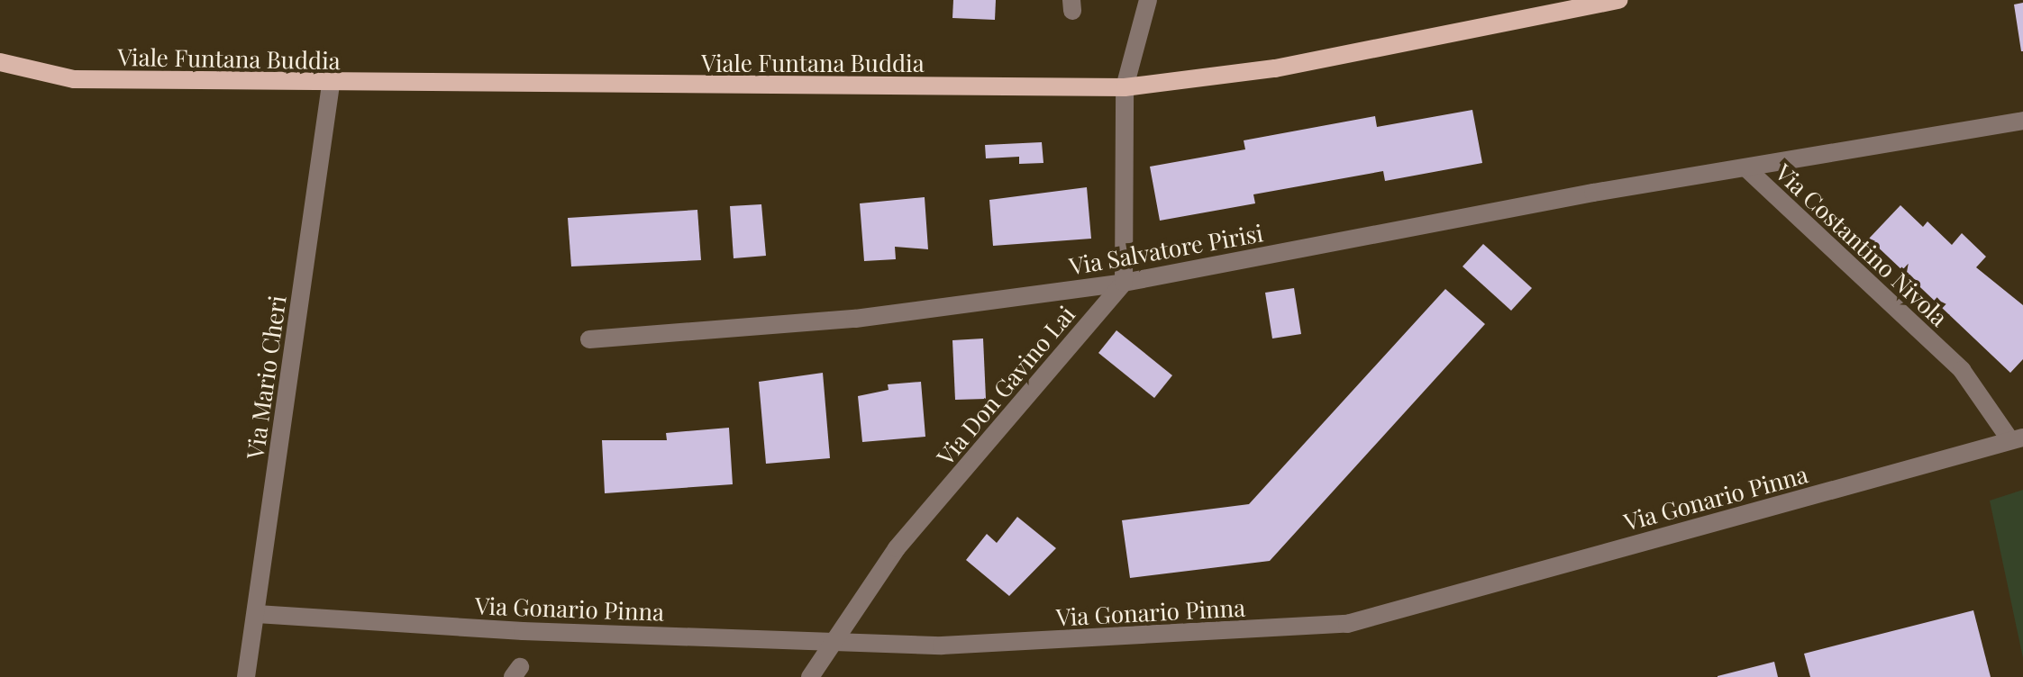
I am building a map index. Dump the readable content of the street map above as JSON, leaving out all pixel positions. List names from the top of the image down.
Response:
{
  "streets": {
    "main road": ["Viale Funtana Buddia"],
    "street": [
      "Via Costantino Nivola",
      "Via Salvatore Pirisi",
      "Via Mario Cheri",
      "Via Don Gavino Lai",
      "Via Gonario Pinna"
    ]
  },
  "crossings": [
    ["Viale Funtana Buddia", "Via Mario Cheri"],
    ["Via Costantino Nivola", "Via Salvatore Pirisi"],
    ["Via Costantino Nivola", "Via Gonario Pinna"],
    ["Via Salvatore Pirisi", "Via Don Gavino Lai"],
    ["Via Mario Cheri", "Via Gonario Pinna"],
    ["Via Don Gavino Lai", "Via Gonario Pinna"]
  ]
}
